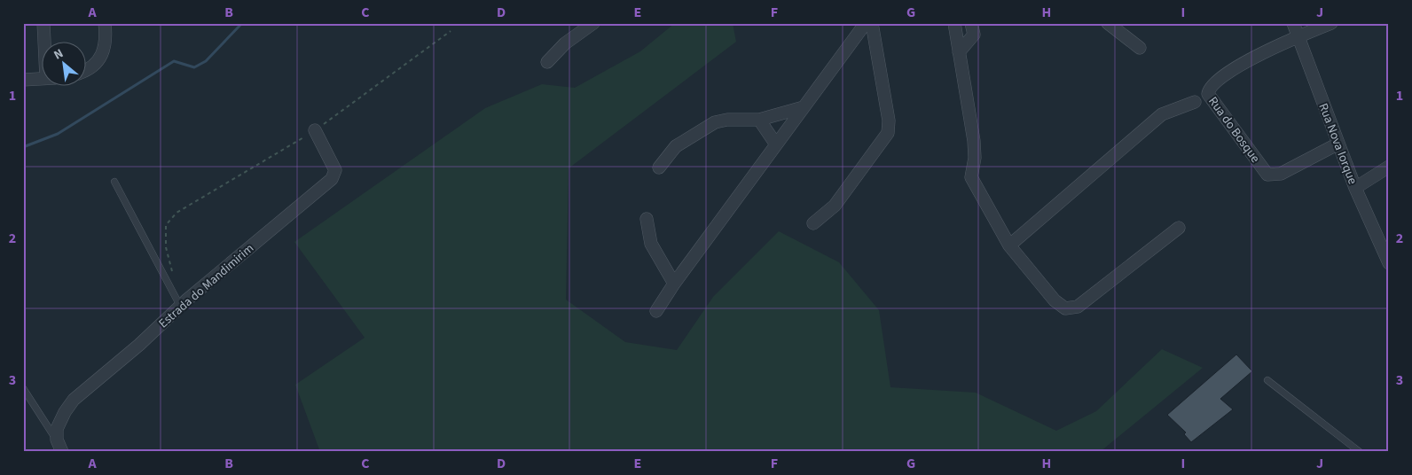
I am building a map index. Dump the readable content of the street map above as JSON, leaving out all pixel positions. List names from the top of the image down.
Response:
{
  "streets": {
    "street": ["Rua do Bosque", "Rua Nova Iorque", "Estrada do Mandimirim"]
  },
  "crossings": [
    ["Rua do Bosque", "Rua Nova Iorque"]
  ],
  "north": "top left",
  "grid": {
    "columns": [
      "A",
      "B",
      "C",
      "D",
      "E",
      "F",
      "G",
      "H",
      "I",
      "J"
    ],
    "rows": ["1", "2", "3"]
  }
}
